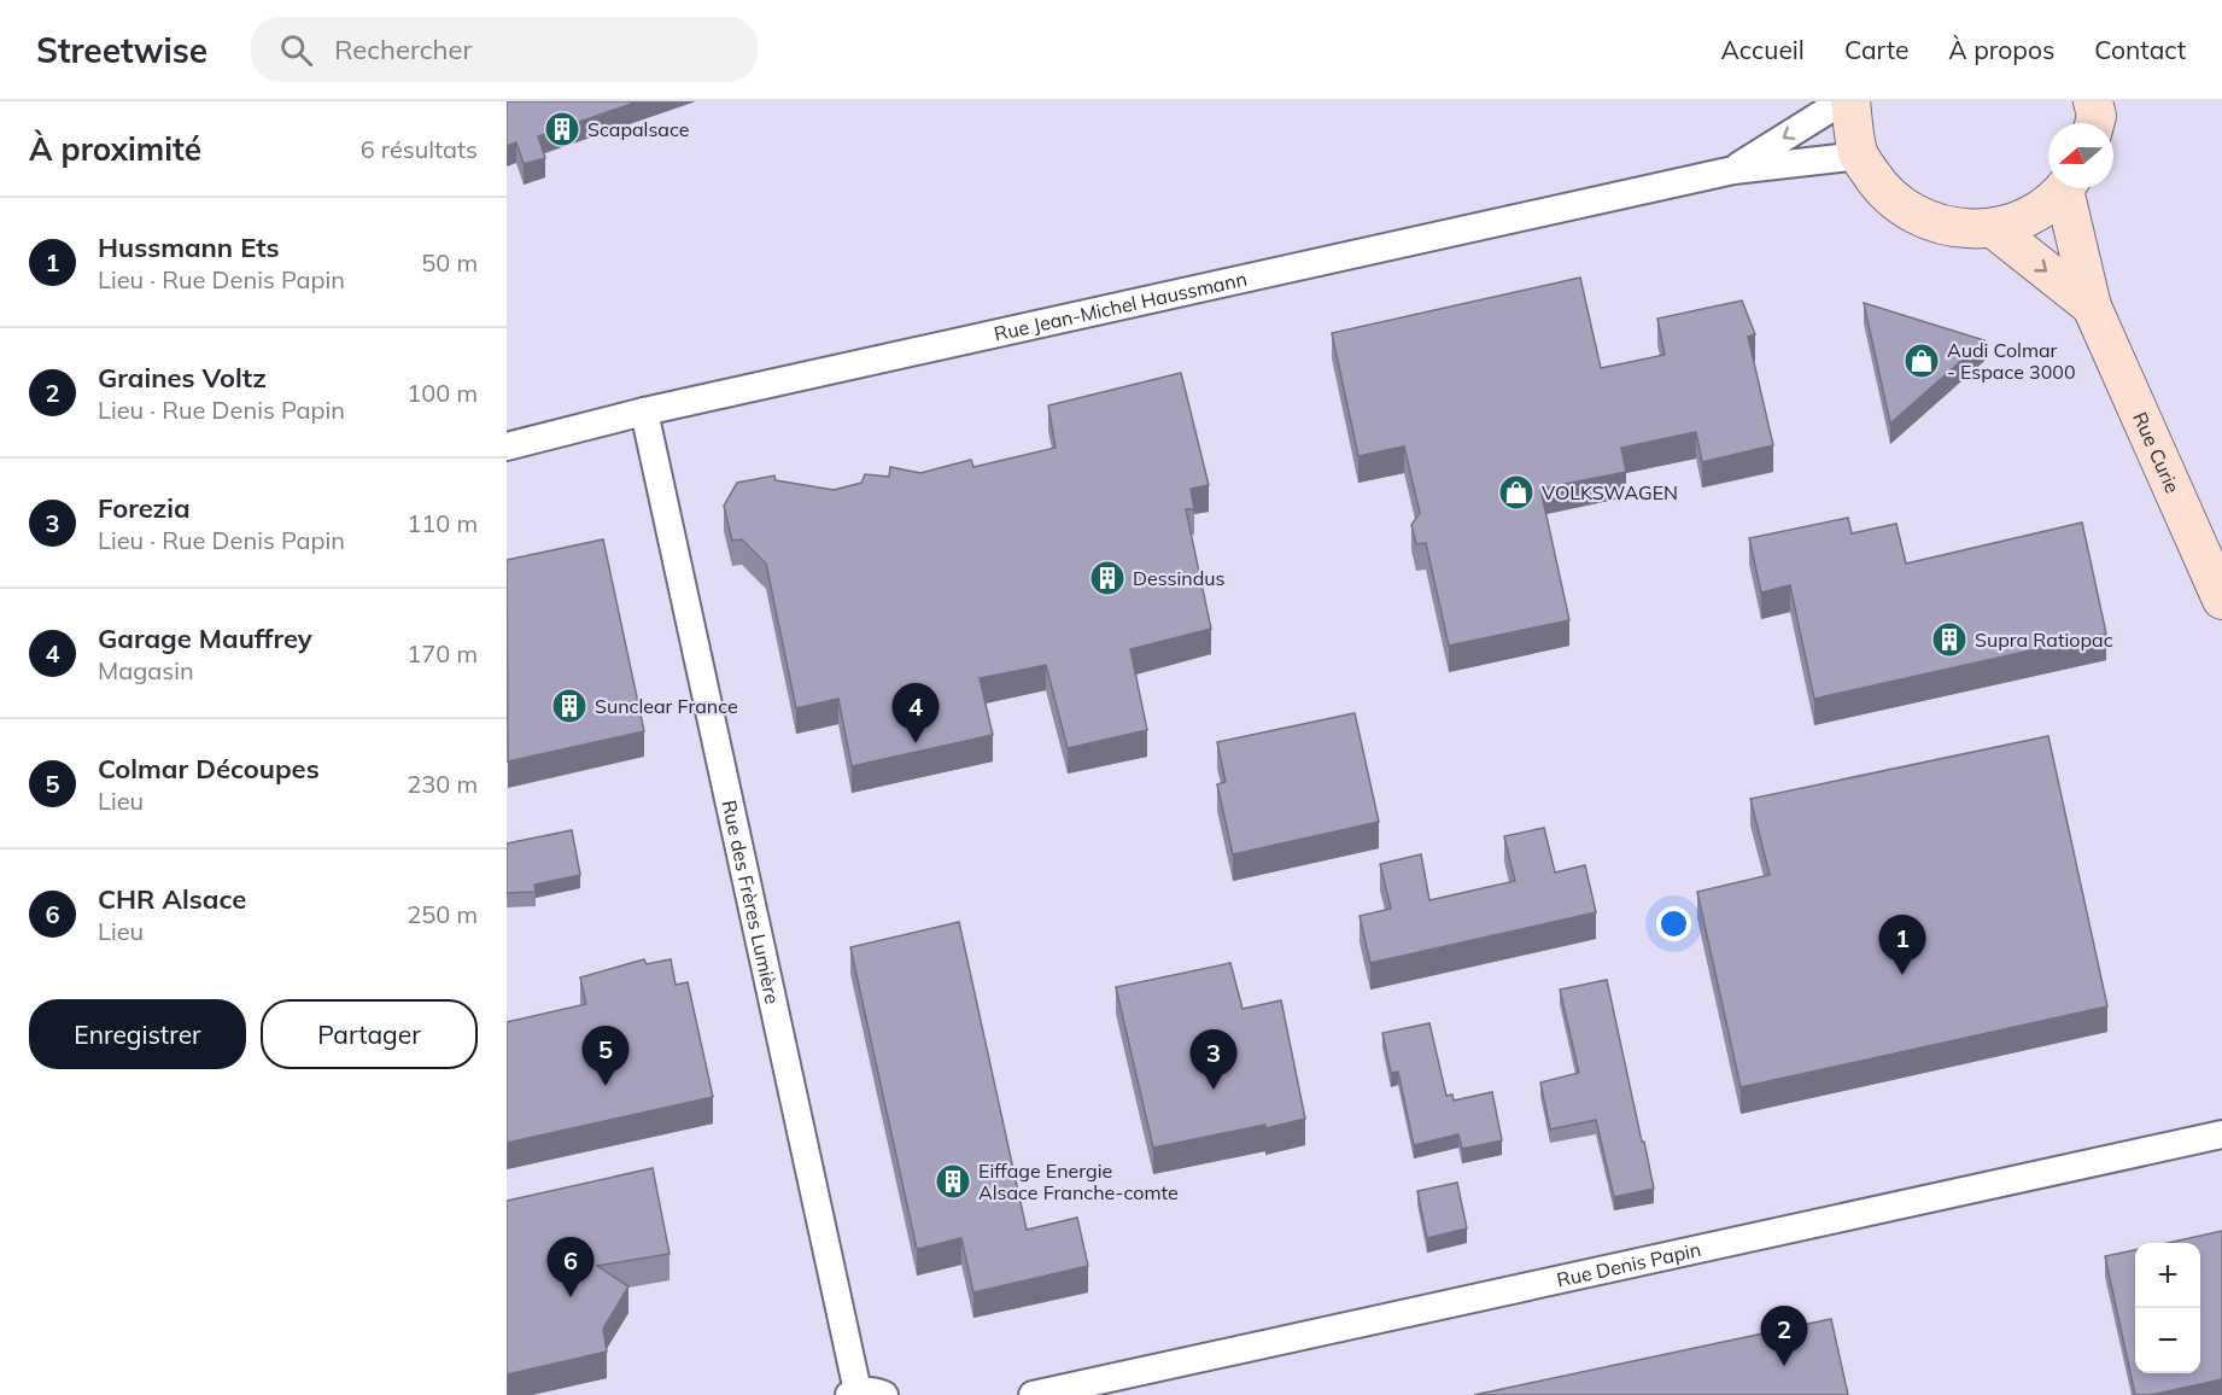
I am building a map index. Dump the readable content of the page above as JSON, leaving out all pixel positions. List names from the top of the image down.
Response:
{
  "streets": {
    "main road": ["Rue Curie"],
    "street": ["Rue Jean-Michel Haussmann", "Rue des Frères Lumière", "Rue Denis Papin"]
  },
  "crossings": [
    ["Rue Jean-Michel Haussmann", "Rue des Frères Lumière"]
  ],
  "places": {
    "building": [
      "Scapalsace",
      "Dessindus",
      "Supra Ratiopac",
      "Sunclear France",
      "Eiffage Energie Alsace Franche-comte"
    ],
    "shop": ["Audi Colmar - Espace 3000", "VOLKSWAGEN"]
  },
  "north": "left",
  "page": {
    "header": "Streetwise",
    "search": "Rechercher",
    "nav": [
      "Accueil",
      "Carte",
      "À propos",
      "Contact"
    ],
    "heading": ["À proximité", "6 résultats"],
    "list": [
      {
        "mark": "1",
        "name": "Hussmann Ets",
        "note": "Lieu · Rue Denis Papin",
        "value": "50 m"
      },
      {
        "mark": "2",
        "name": "Graines Voltz",
        "note": "Lieu · Rue Denis Papin",
        "value": "100 m"
      },
      {
        "mark": "3",
        "name": "Forezia",
        "note": "Lieu · Rue Denis Papin",
        "value": "110 m"
      },
      {
        "mark": "4",
        "name": "Garage Mauffrey",
        "note": "Magasin",
        "value": "170 m"
      },
      {
        "mark": "5",
        "name": "Colmar Découpes",
        "note": "Lieu",
        "value": "230 m"
      },
      {
        "mark": "6",
        "name": "CHR Alsace",
        "note": "Lieu",
        "value": "250 m"
      }
    ],
    "pins": [
      "4",
      "1",
      "5",
      "3",
      "6",
      "2"
    ],
    "buttons": ["Enregistrer", "Partager"],
    "map_buttons": ["+", "−"]
  }
}
